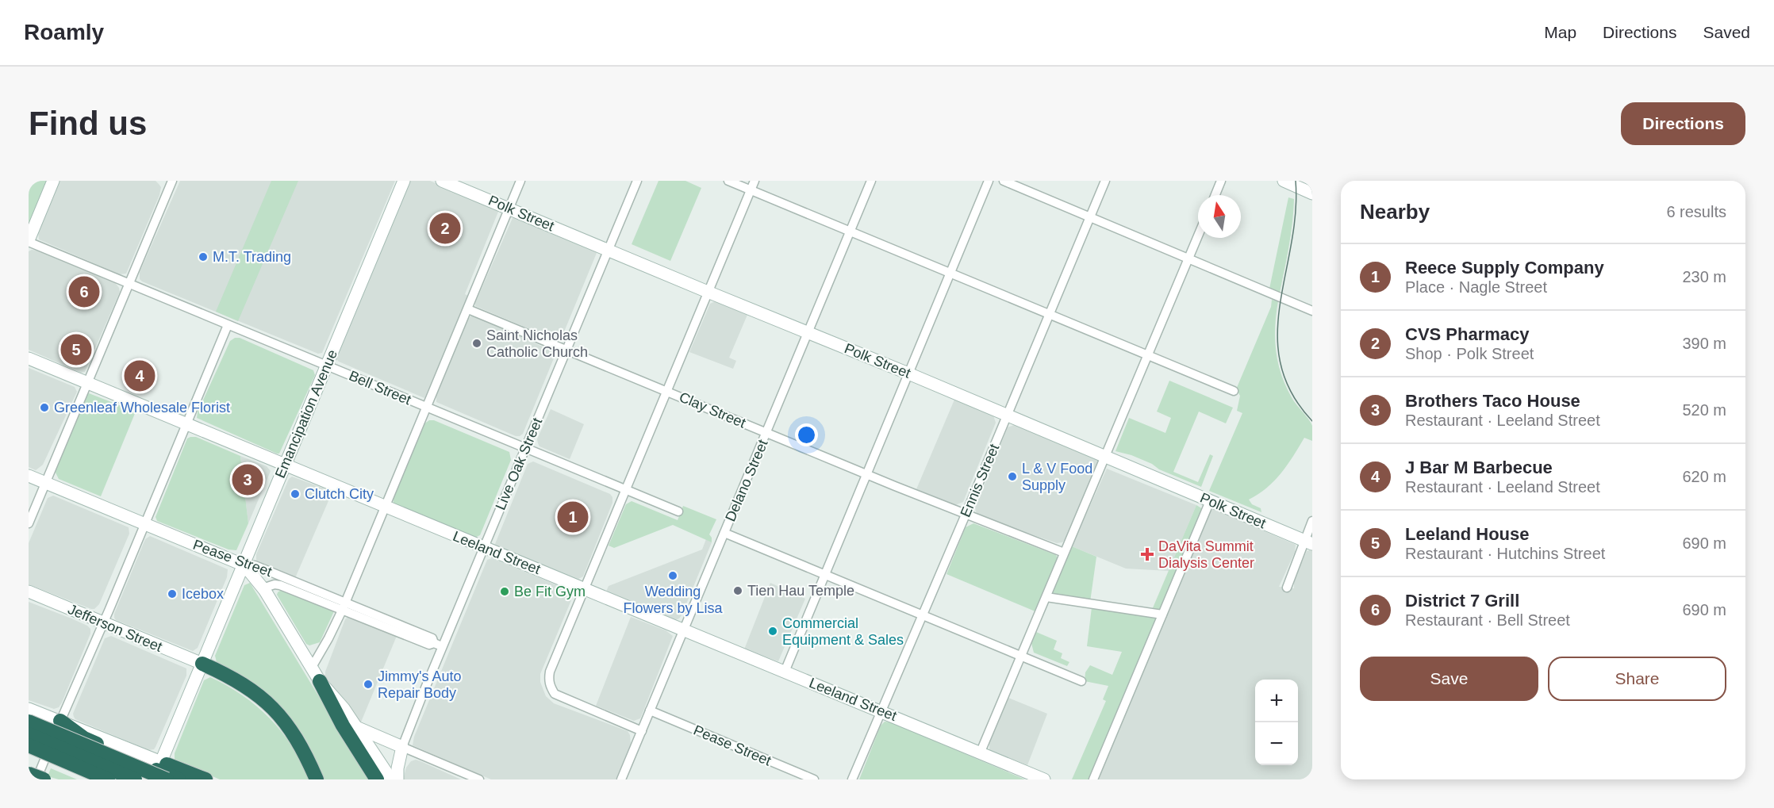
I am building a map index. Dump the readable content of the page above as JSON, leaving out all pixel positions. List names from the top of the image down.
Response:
{
  "streets": {
    "main road": [
      "Polk Street",
      "Emancipation Avenue",
      "Leeland Street",
      "Pease Street",
      "Jefferson Street"
    ],
    "street": [
      "Bell Street",
      "Clay Street",
      "Live Oak Street",
      "Delano Street",
      "Ennis Street"
    ]
  },
  "crossings": [
    ["Polk Street", "Live Oak Street"],
    ["Polk Street", "Delano Street"],
    ["Polk Street", "Ennis Street"],
    ["Bell Street", "Emancipation Avenue"],
    ["Bell Street", "Live Oak Street"],
    ["Clay Street", "Live Oak Street"],
    ["Clay Street", "Delano Street"],
    ["Clay Street", "Ennis Street"],
    ["Emancipation Avenue", "Leeland Street"],
    ["Emancipation Avenue", "Pease Street"],
    ["Emancipation Avenue", "Jefferson Street"],
    ["Live Oak Street", "Leeland Street"],
    ["Live Oak Street", "Pease Street"],
    ["Delano Street", "Leeland Street"],
    ["Delano Street", "Pease Street"],
    ["Ennis Street", "Leeland Street"]
  ],
  "places": {
    "other": [
      "M.T. Trading",
      "Saint Nicholas Catholic Church",
      "Greenleaf Wholesale Florist",
      "L & V Food Supply",
      "Clutch City",
      "Wedding Flowers by Lisa",
      "Tien Hau Temple",
      "Be Fit Gym",
      "Icebox",
      "Commercial Equipment & Sales",
      "Jimmy's Auto Repair Body"
    ],
    "health": ["DaVita Summit Dialysis Center"]
  },
  "north": "top",
  "page": {
    "header": "Roamly",
    "nav": ["Map", "Directions", "Saved"],
    "buttons": [
      "Directions",
      ["Save", "Share"]
    ],
    "title": "Find us",
    "heading": ["Nearby", "6 results"],
    "pins": [
      "2",
      "6",
      "5",
      "4",
      "3",
      "1"
    ],
    "list": [
      {
        "mark": "1",
        "name": "Reece Supply Company",
        "note": "Place · Nagle Street",
        "value": "230 m"
      },
      {
        "mark": "2",
        "name": "CVS Pharmacy",
        "note": "Shop · Polk Street",
        "value": "390 m"
      },
      {
        "mark": "3",
        "name": "Brothers Taco House",
        "note": "Restaurant · Leeland Street",
        "value": "520 m"
      },
      {
        "mark": "4",
        "name": "J Bar M Barbecue",
        "note": "Restaurant · Leeland Street",
        "value": "620 m"
      },
      {
        "mark": "5",
        "name": "Leeland House",
        "note": "Restaurant · Hutchins Street",
        "value": "690 m"
      },
      {
        "mark": "6",
        "name": "District 7 Grill",
        "note": "Restaurant · Bell Street",
        "value": "690 m"
      }
    ],
    "map_buttons": ["+", "−"]
  }
}
